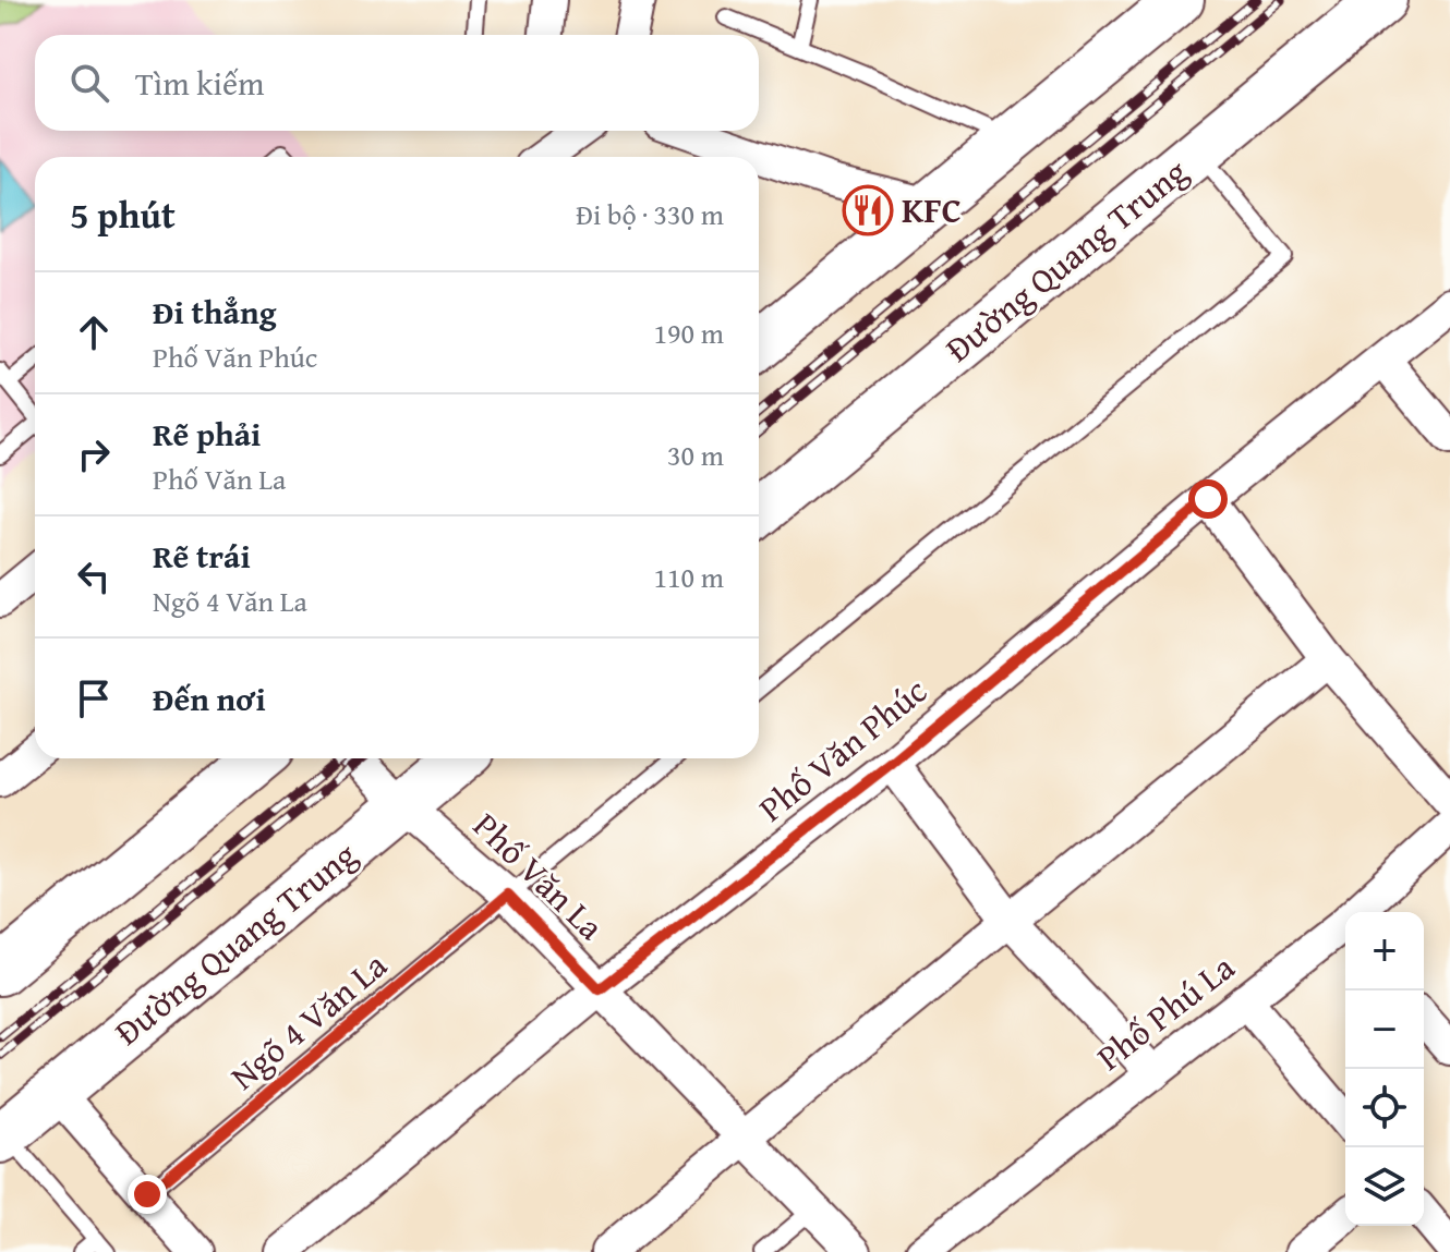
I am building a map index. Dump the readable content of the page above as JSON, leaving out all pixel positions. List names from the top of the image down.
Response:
{
  "streets": {
    "highway": ["Đường Quang Trung"],
    "street": ["Phố Văn Phúc", "Phố Văn La", "Phố Phú La"],
    "lane": ["Ngõ 4 Văn La"]
  },
  "crossings": [
    ["Đường Quang Trung", "Phố Văn La"],
    ["Phố Văn Phúc", "Phố Văn La"],
    ["Phố Văn La", "Ngõ 4 Văn La"]
  ],
  "places": {
    "restaurant": ["KFC"]
  },
  "page": {
    "search": "Tìm kiếm",
    "heading": ["5 phút", "Đi bộ · 330 m"],
    "list": [
      ["Đi thẳng", "Phố Văn Phúc", "190 m"],
      ["Rẽ phải", "Phố Văn La", "30 m"],
      ["Rẽ trái", "Ngõ 4 Văn La", "110 m"],
      "Đến nơi"
    ],
    "map_buttons": ["+", "−"]
  }
}
